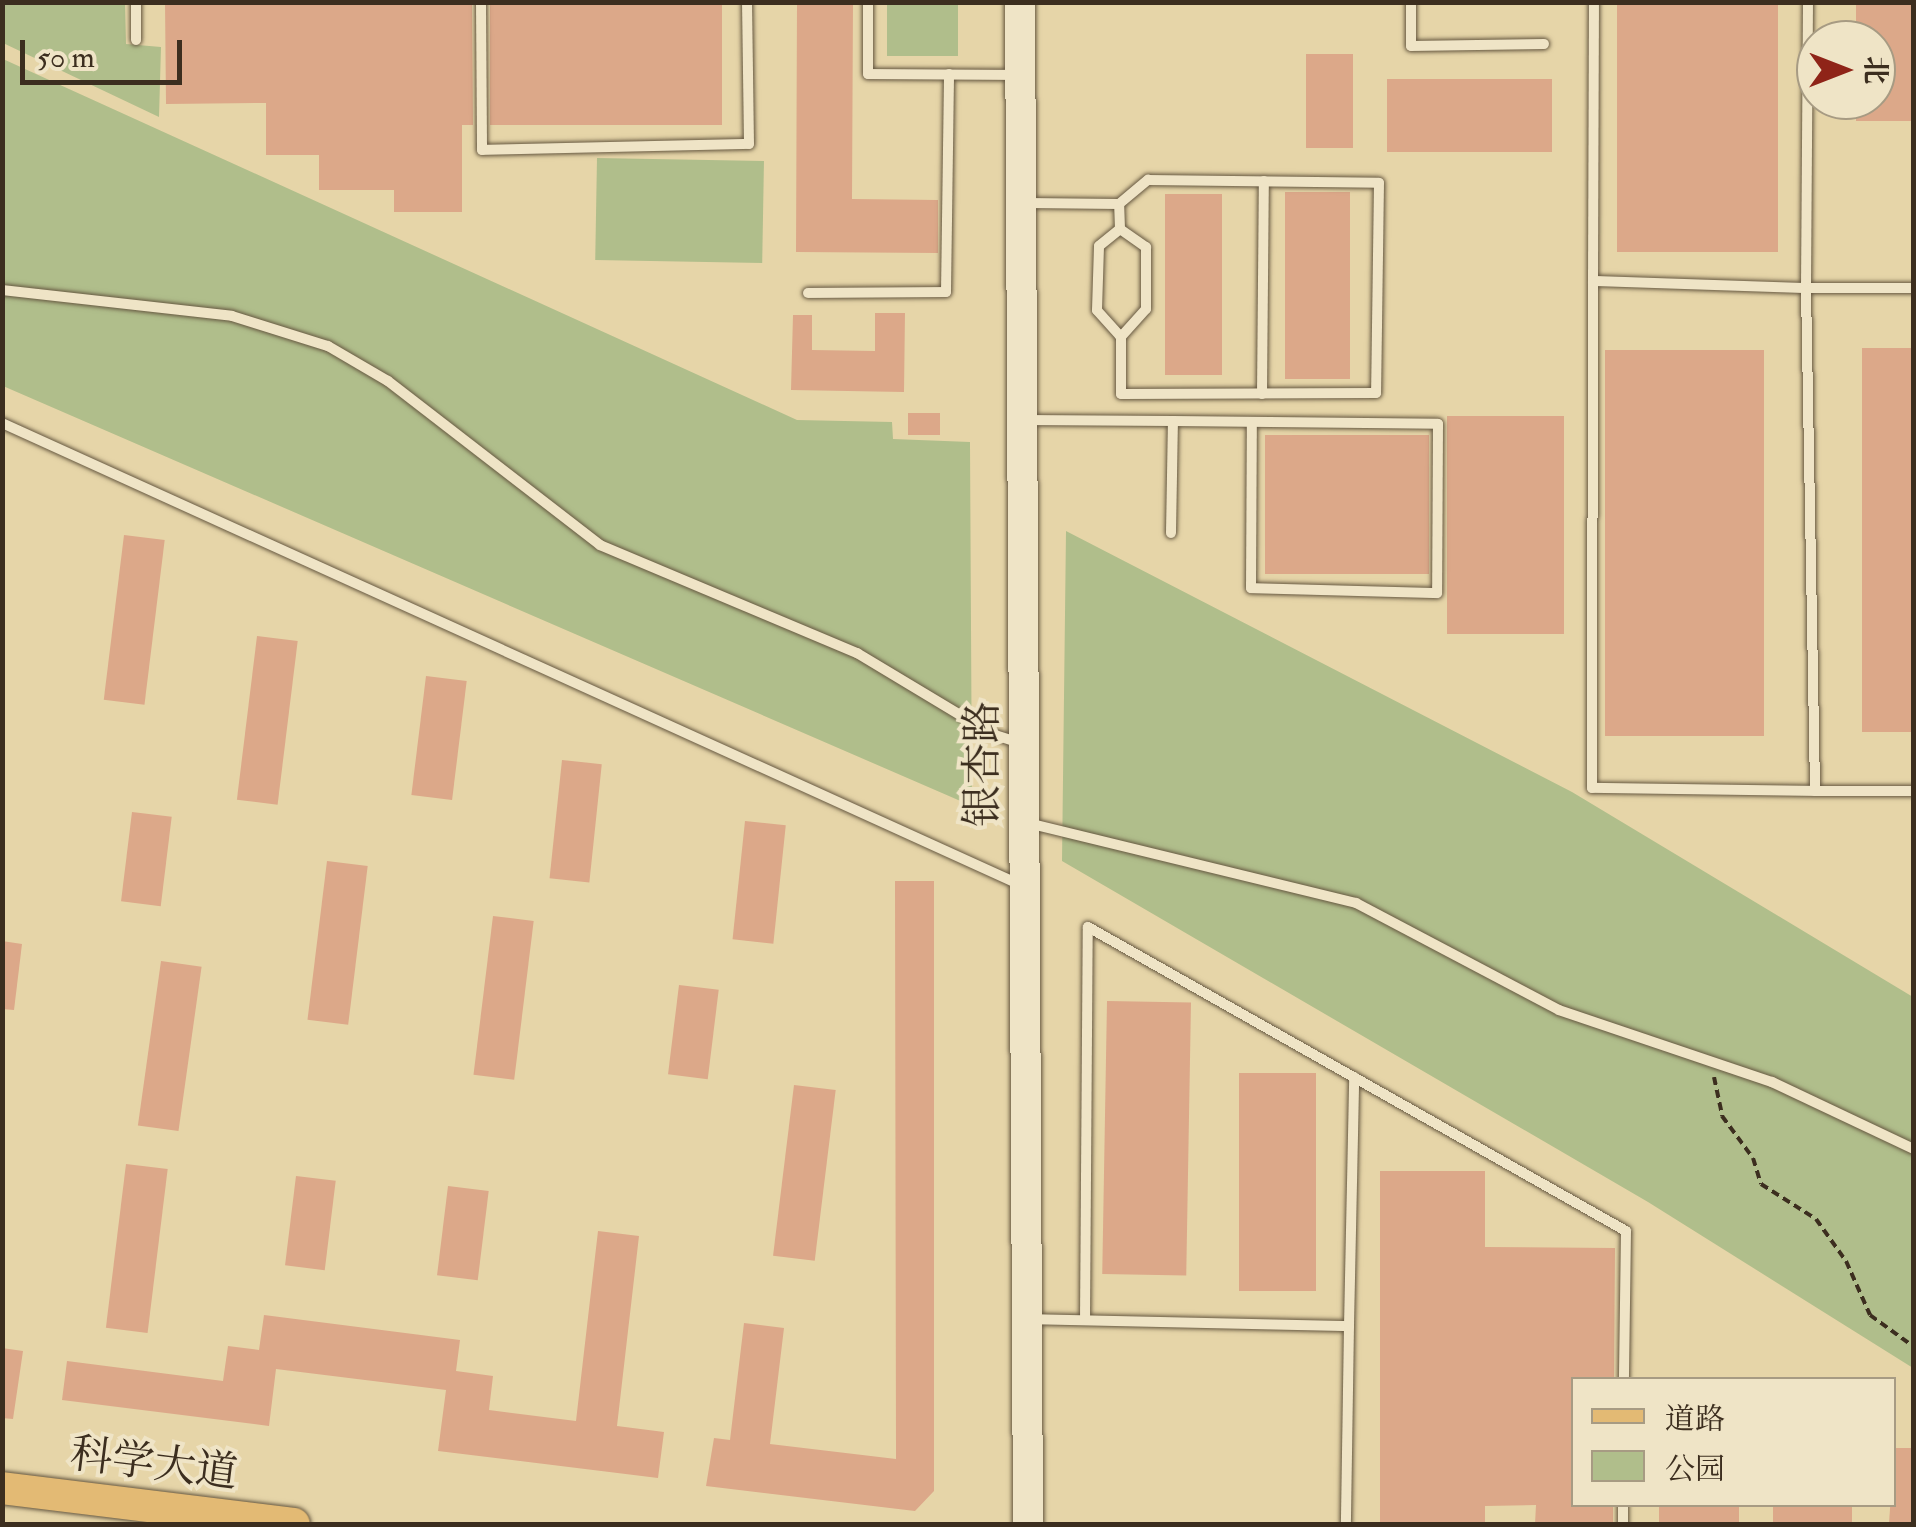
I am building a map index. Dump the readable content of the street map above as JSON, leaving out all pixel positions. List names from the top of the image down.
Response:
{
  "streets": {
    "main road": ["科学大道"],
    "street": ["银杏路"]
  },
  "legend": ["道路", "公园"],
  "scale_bar": "50 m",
  "north": "right"
}
